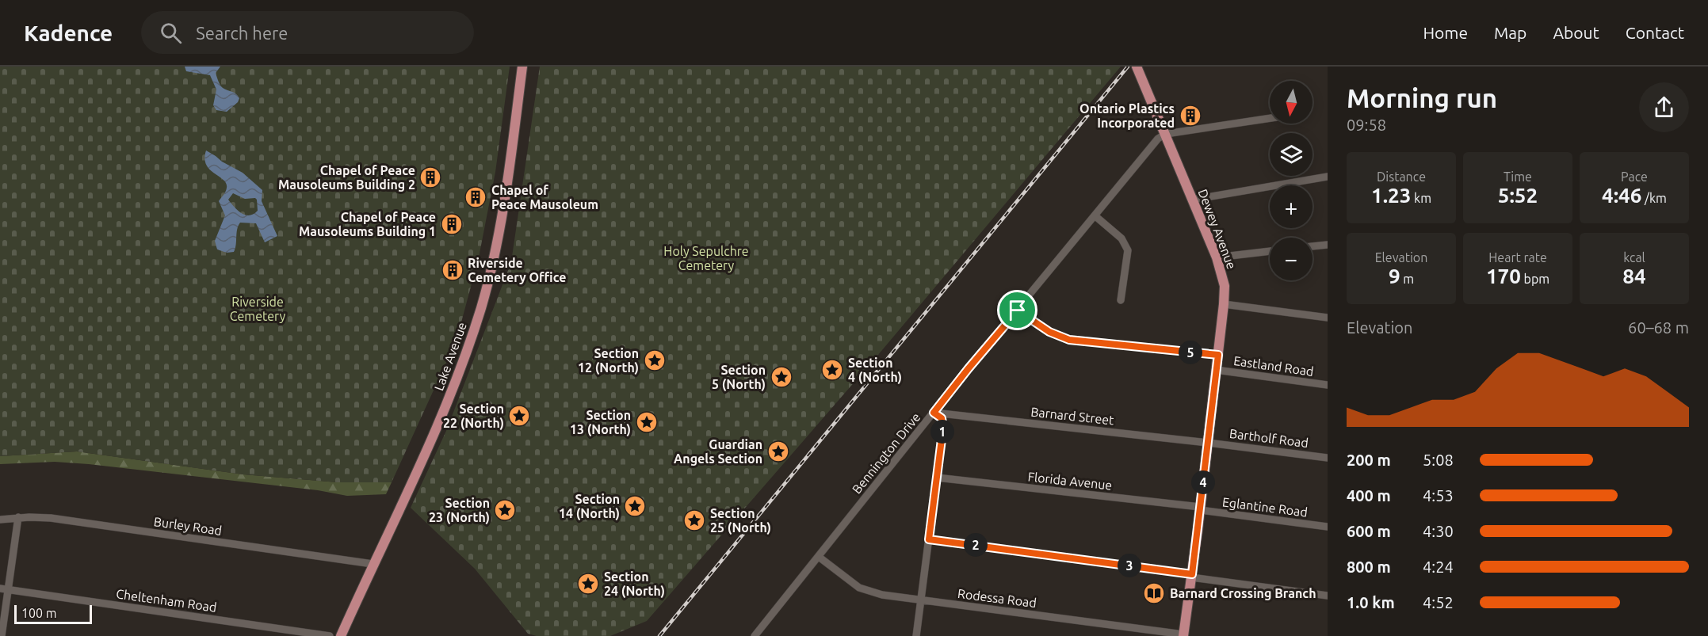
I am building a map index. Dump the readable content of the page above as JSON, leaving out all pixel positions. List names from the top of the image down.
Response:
{
  "streets": {
    "main road": ["Dewey Avenue", "Lake Avenue"],
    "street": [
      "Eastland Road",
      "Barnard Street",
      "Bartholf Road",
      "Bennington Drive",
      "Florida Avenue",
      "Eglantine Road",
      "Burley Road",
      "Rodessa Road",
      "Cheltenham Road"
    ]
  },
  "crossings": [
    ["Dewey Avenue", "Eastland Road"],
    ["Dewey Avenue", "Barnard Street"],
    ["Dewey Avenue", "Bartholf Road"],
    ["Dewey Avenue", "Bennington Drive"],
    ["Dewey Avenue", "Florida Avenue"],
    ["Dewey Avenue", "Eglantine Road"],
    ["Dewey Avenue", "Rodessa Road"],
    ["Lake Avenue", "Burley Road"],
    ["Barnard Street", "Bartholf Road"],
    ["Barnard Street", "Bennington Drive"],
    ["Bennington Drive", "Rodessa Road"],
    ["Florida Avenue", "Eglantine Road"]
  ],
  "parks": ["Holy Sepulchre Cemetery", "Riverside Cemetery"],
  "places": {
    "building": [
      "Ontario Plastics Incorporated",
      "Chapel of Peace Mausoleums Building 2",
      "Chapel of Peace Mausoleum",
      "Chapel of Peace Mausoleums Building 1",
      "Riverside Cemetery Office"
    ],
    "place": [
      "Section 12 (North)",
      "Section 4 (North)",
      "Section 5 (North)",
      "Section 22 (North)",
      "Section 13 (North)",
      "Guardian Angels Section",
      "Section 14 (North)",
      "Section 23 (North)",
      "Section 25 (North)",
      "Section 24 (North)"
    ],
    "library": ["Barnard Crossing Branch"]
  },
  "scale_bar": "100 m",
  "north": "bottom",
  "page": {
    "header": "Kadence",
    "search": "Search here",
    "nav": [
      "Home",
      "Map",
      "About",
      "Contact"
    ],
    "heading": ["Morning run", "09:58"],
    "map_buttons": ["+", "−"],
    "stats": [
      ["Distance", "1.23 km"],
      ["Time", "5:52"],
      ["Pace", "4:46 /km"],
      ["Elevation", "9 m"],
      ["Heart rate", "170 bpm"],
      ["kcal", "84"]
    ],
    "chart": ["Elevation", "60–68 m"],
    "pins": [
      "5",
      "1",
      "4",
      "2",
      "3"
    ],
    "list": [
      {
        "name": "200 m",
        "note": "5:08"
      },
      {
        "name": "400 m",
        "note": "4:53"
      },
      {
        "name": "600 m",
        "note": "4:30"
      },
      {
        "name": "800 m",
        "note": "4:24"
      },
      {
        "name": "1.0 km",
        "note": "4:52"
      }
    ],
    "scale": "100 m"
  }
}
